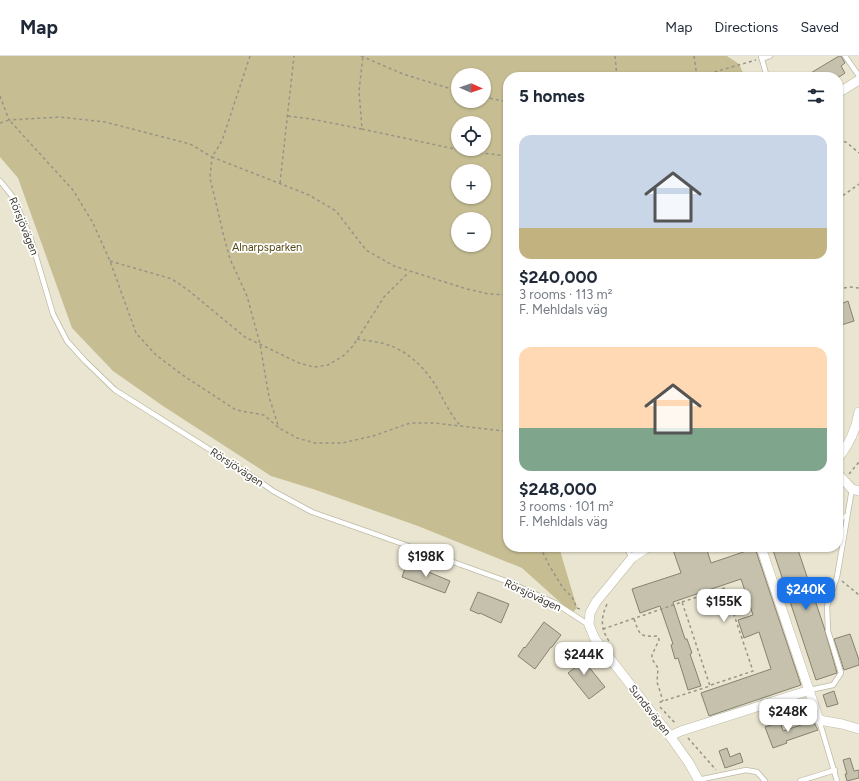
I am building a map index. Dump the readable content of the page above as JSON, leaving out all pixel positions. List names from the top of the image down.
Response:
{
  "streets": {
    "street": ["Sundsvägen"],
    "lane": ["Rörsjövägen"]
  },
  "crossings": [
    ["Rörsjövägen", "Sundsvägen"]
  ],
  "parks": ["Alnarpsparken"],
  "north": "right",
  "page": {
    "header": "Map",
    "nav": ["Map", "Directions", "Saved"],
    "map_buttons": ["+", "−"],
    "heading": "5 homes",
    "list": [
      {
        "name": "$240,000",
        "note": "3 rooms · 113 m² · F. Mehldals väg"
      },
      {
        "name": "$248,000",
        "note": "3 rooms · 101 m² · F. Mehldals väg"
      }
    ],
    "price": [
      "$198K",
      "$240K",
      "$155K",
      "$244K",
      "$248K"
    ]
  }
}
